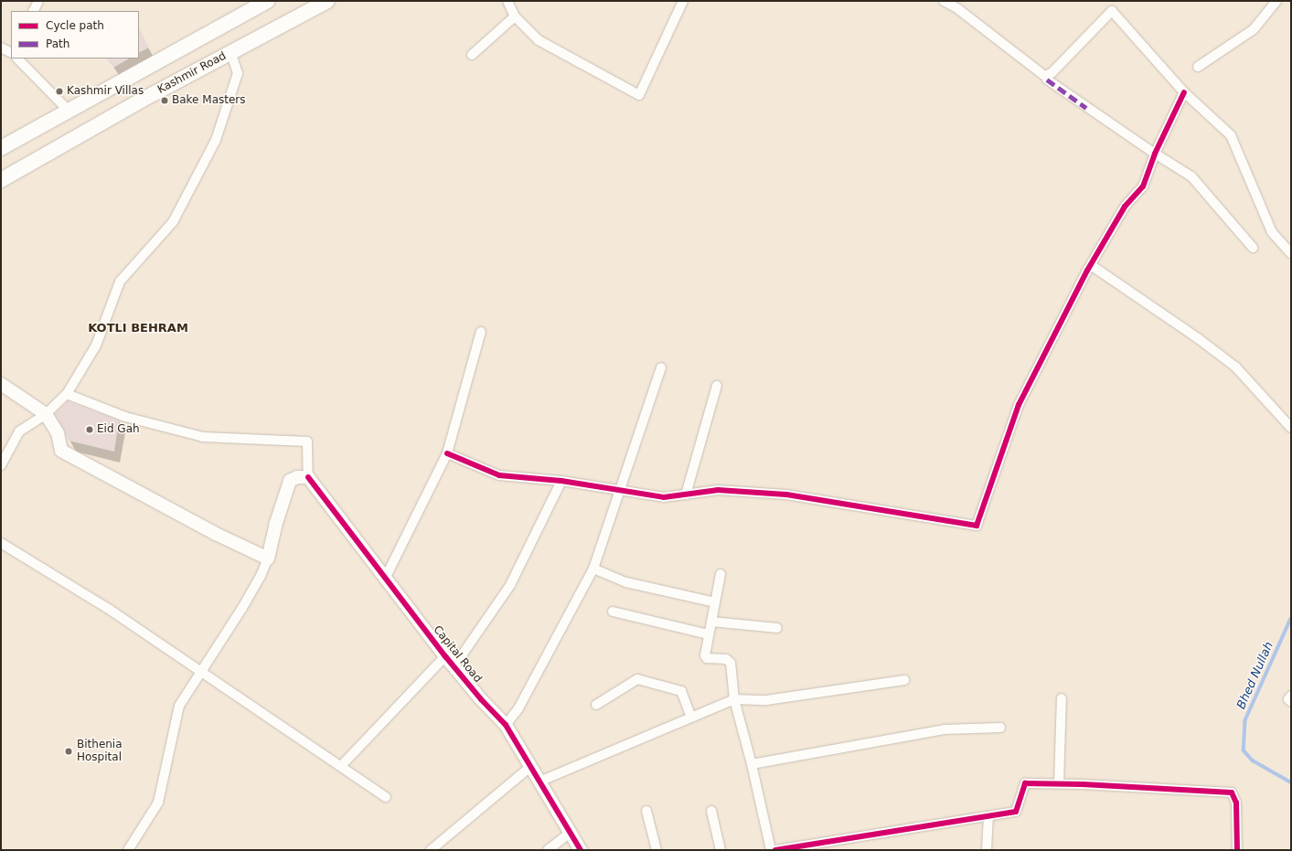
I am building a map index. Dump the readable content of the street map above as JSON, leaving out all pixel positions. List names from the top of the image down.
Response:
{
  "streets": {
    "main road": ["Kashmir Road"],
    "street": ["Capital Road"]
  },
  "districts": ["KOTLI BEHRAM"],
  "water": ["Bhed Nullah"],
  "places": [
    "Kashmir Villas",
    "Bake Masters",
    "Eid Gah",
    "Bithenia Hospital"
  ],
  "legend": ["Cycle path", "Path"]
}
